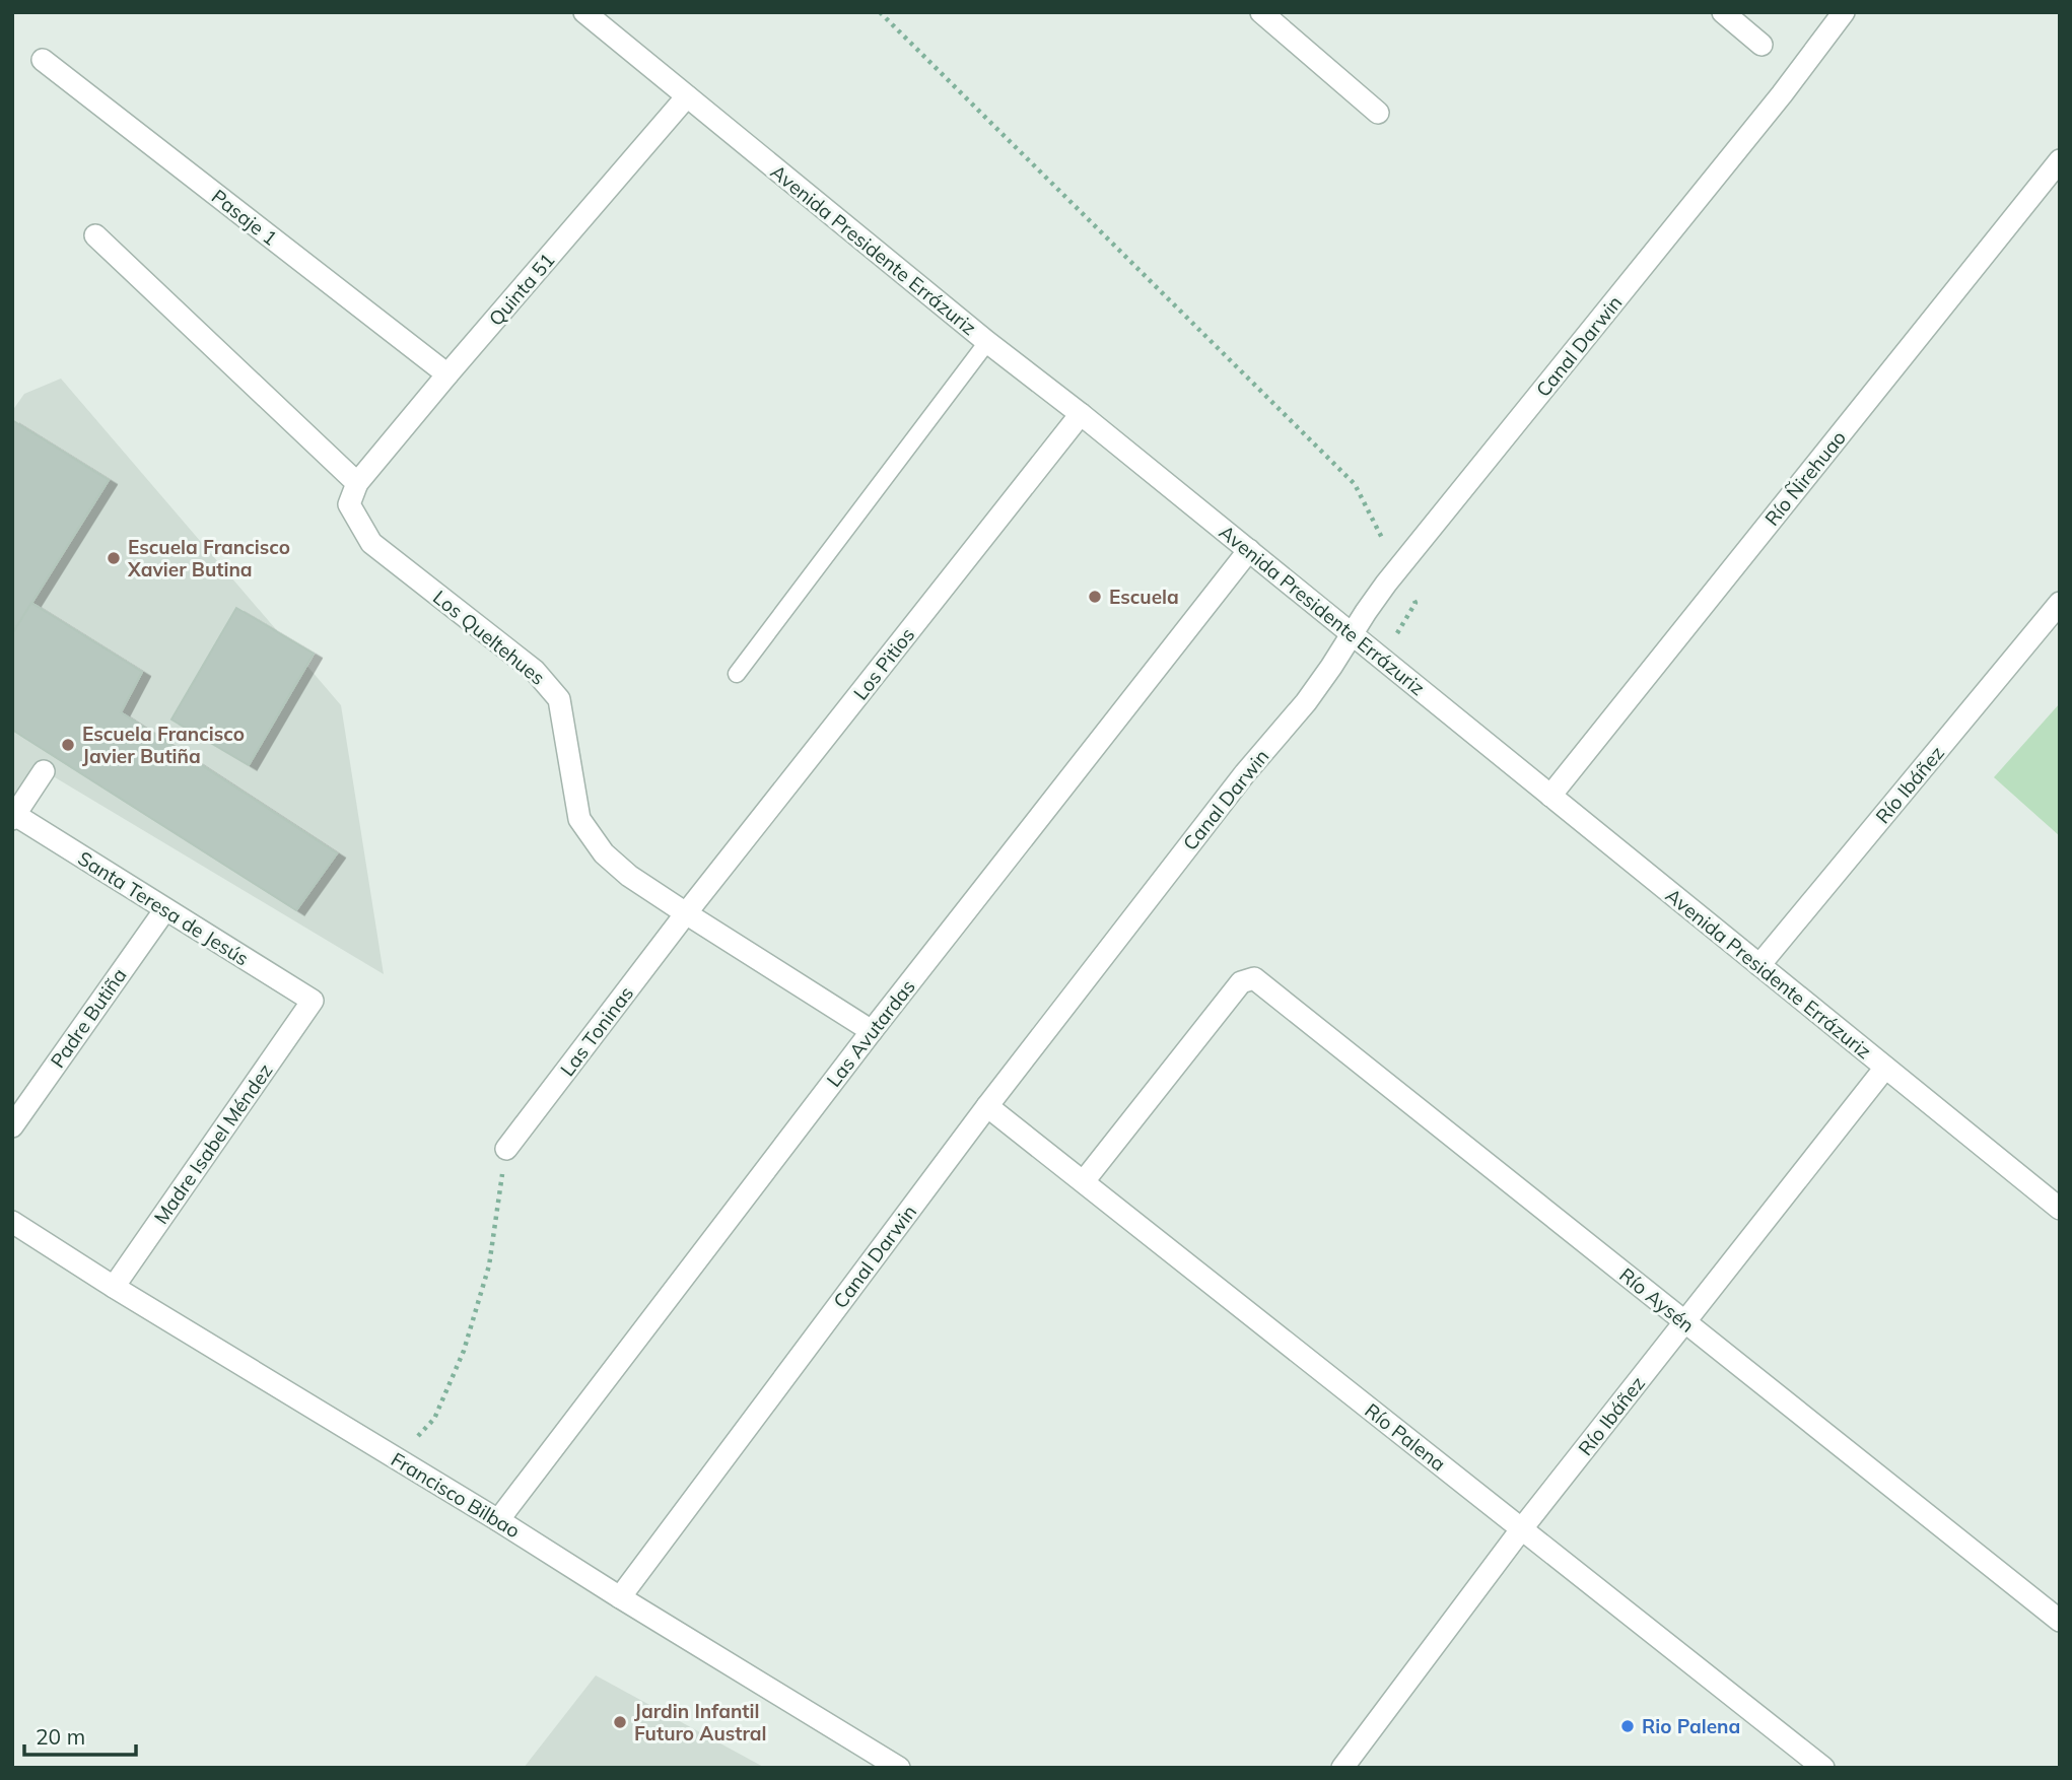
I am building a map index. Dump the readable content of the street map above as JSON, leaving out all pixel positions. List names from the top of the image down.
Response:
{
  "streets": {
    "street": [
      "Pasaje 1",
      "Avenida Presidente Errázuriz",
      "Quinta 51",
      "Canal Darwin",
      "Río Ñirehuao",
      "Los Queltehues",
      "Los Pitios",
      "Río Ibáñez",
      "Santa Teresa de Jesús",
      "Padre Butiña",
      "Las Toninas",
      "Las Avutardas",
      "Madre Isabel Méndez",
      "Río Aysén",
      "Río Palena",
      "Francisco Bilbao"
    ]
  },
  "crossings": [
    ["Pasaje 1", "Quinta 51"],
    ["Avenida Presidente Errázuriz", "Quinta 51"],
    ["Avenida Presidente Errázuriz", "Canal Darwin"],
    ["Avenida Presidente Errázuriz", "Río Ñirehuao"],
    ["Avenida Presidente Errázuriz", "Los Pitios"],
    ["Avenida Presidente Errázuriz", "Río Ibáñez"],
    ["Avenida Presidente Errázuriz", "Las Avutardas"],
    ["Quinta 51", "Los Queltehues"],
    ["Canal Darwin", "Río Palena"],
    ["Canal Darwin", "Francisco Bilbao"],
    ["Los Queltehues", "Los Pitios"],
    ["Los Queltehues", "Las Toninas"],
    ["Los Queltehues", "Las Avutardas"],
    ["Los Pitios", "Las Toninas"],
    ["Río Ibáñez", "Río Aysén"],
    ["Río Ibáñez", "Río Palena"],
    ["Santa Teresa de Jesús", "Padre Butiña"],
    ["Santa Teresa de Jesús", "Madre Isabel Méndez"],
    ["Las Avutardas", "Francisco Bilbao"],
    ["Madre Isabel Méndez", "Francisco Bilbao"],
    ["Río Aysén", "Río Palena"]
  ],
  "places": [
    "Escuela Francisco Xavier Butina",
    "Escuela",
    "Escuela Francisco Javier Butiña",
    "Jardin Infantil Futuro Austral",
    "Rio Palena"
  ],
  "scale_bar": "20 m"
}
